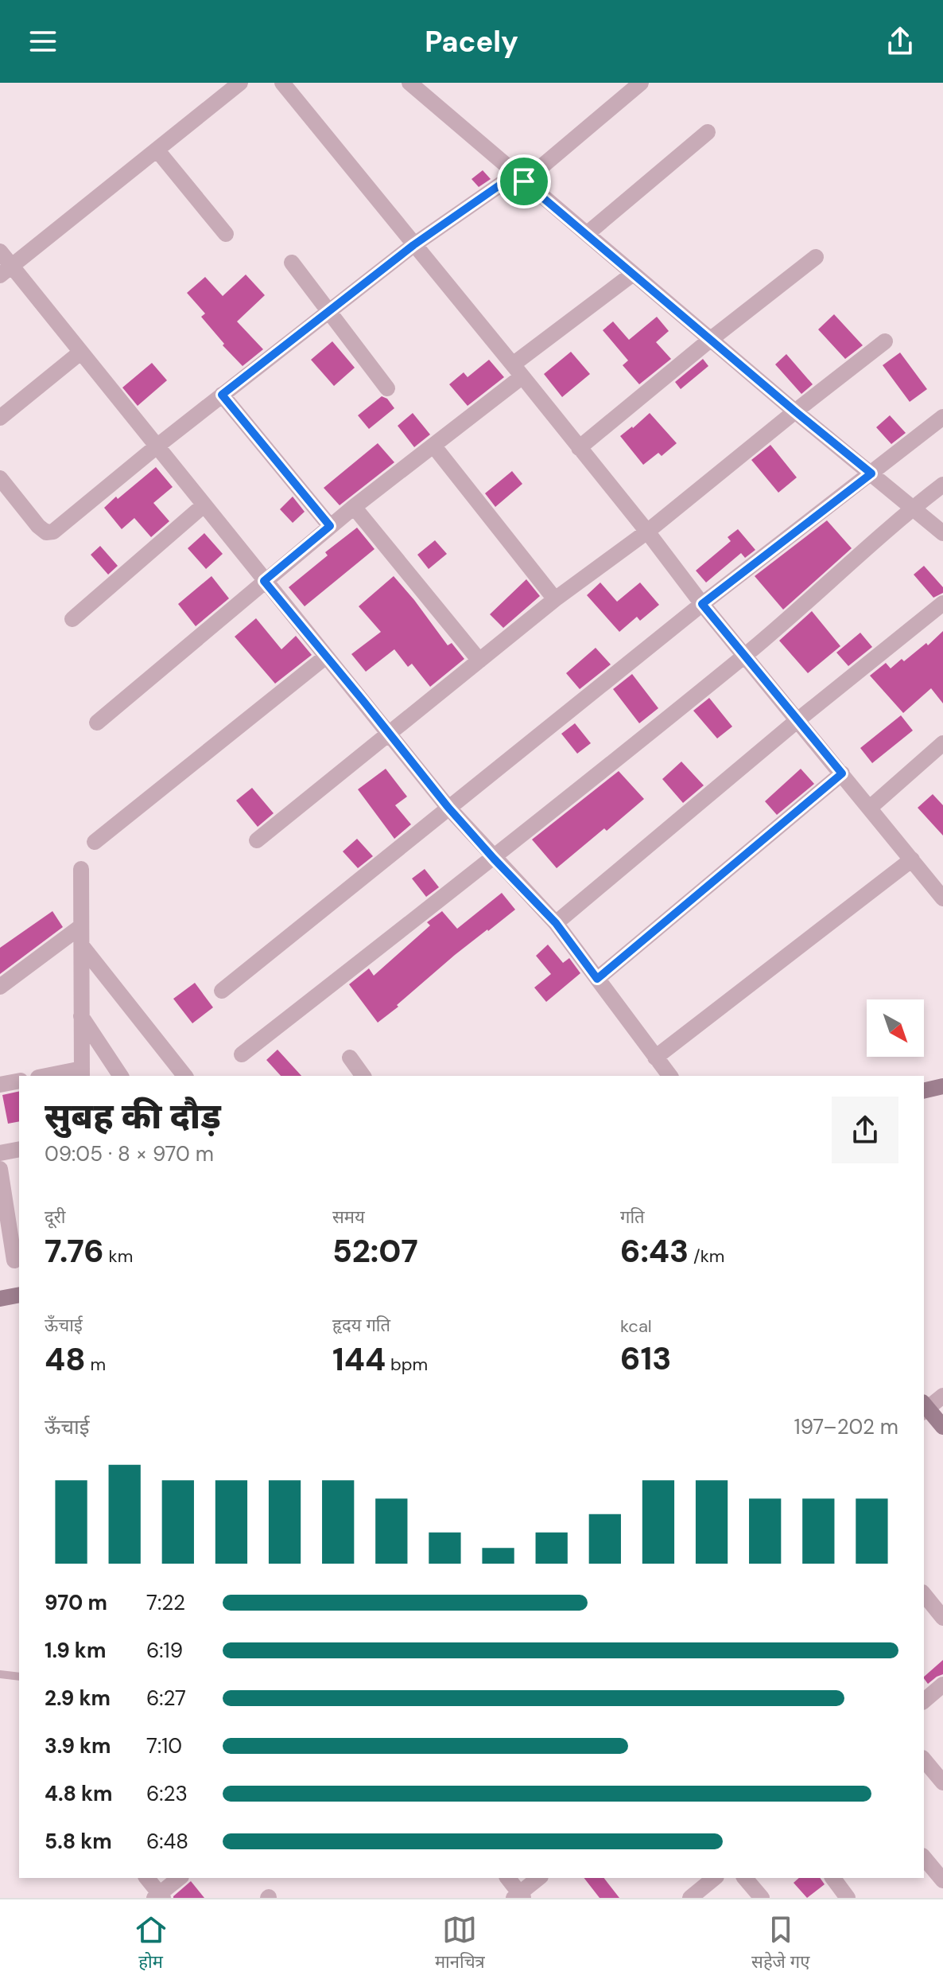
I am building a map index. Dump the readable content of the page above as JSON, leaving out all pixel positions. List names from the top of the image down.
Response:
{
  "north": "bottom right",
  "page": {
    "header": "Pacely",
    "heading": ["सुबह की दौड़", "09:05 · 8 × 970 m"],
    "stats": [
      ["दूरी", "7.76 km"],
      ["समय", "52:07"],
      ["गति", "6:43 /km"],
      ["ऊँचाई", "48 m"],
      ["हृदय गति", "144 bpm"],
      ["kcal", "613"]
    ],
    "chart": ["ऊँचाई", "197–202 m"],
    "list": [
      {
        "name": "970 m",
        "note": "7:22"
      },
      {
        "name": "1.9 km",
        "note": "6:19"
      },
      {
        "name": "2.9 km",
        "note": "6:27"
      },
      {
        "name": "3.9 km",
        "note": "7:10"
      },
      {
        "name": "4.8 km",
        "note": "6:23"
      },
      {
        "name": "5.8 km",
        "note": "6:48"
      }
    ],
    "tabs": ["होम", "मानचित्र", "सहेजे गए"]
  }
}
